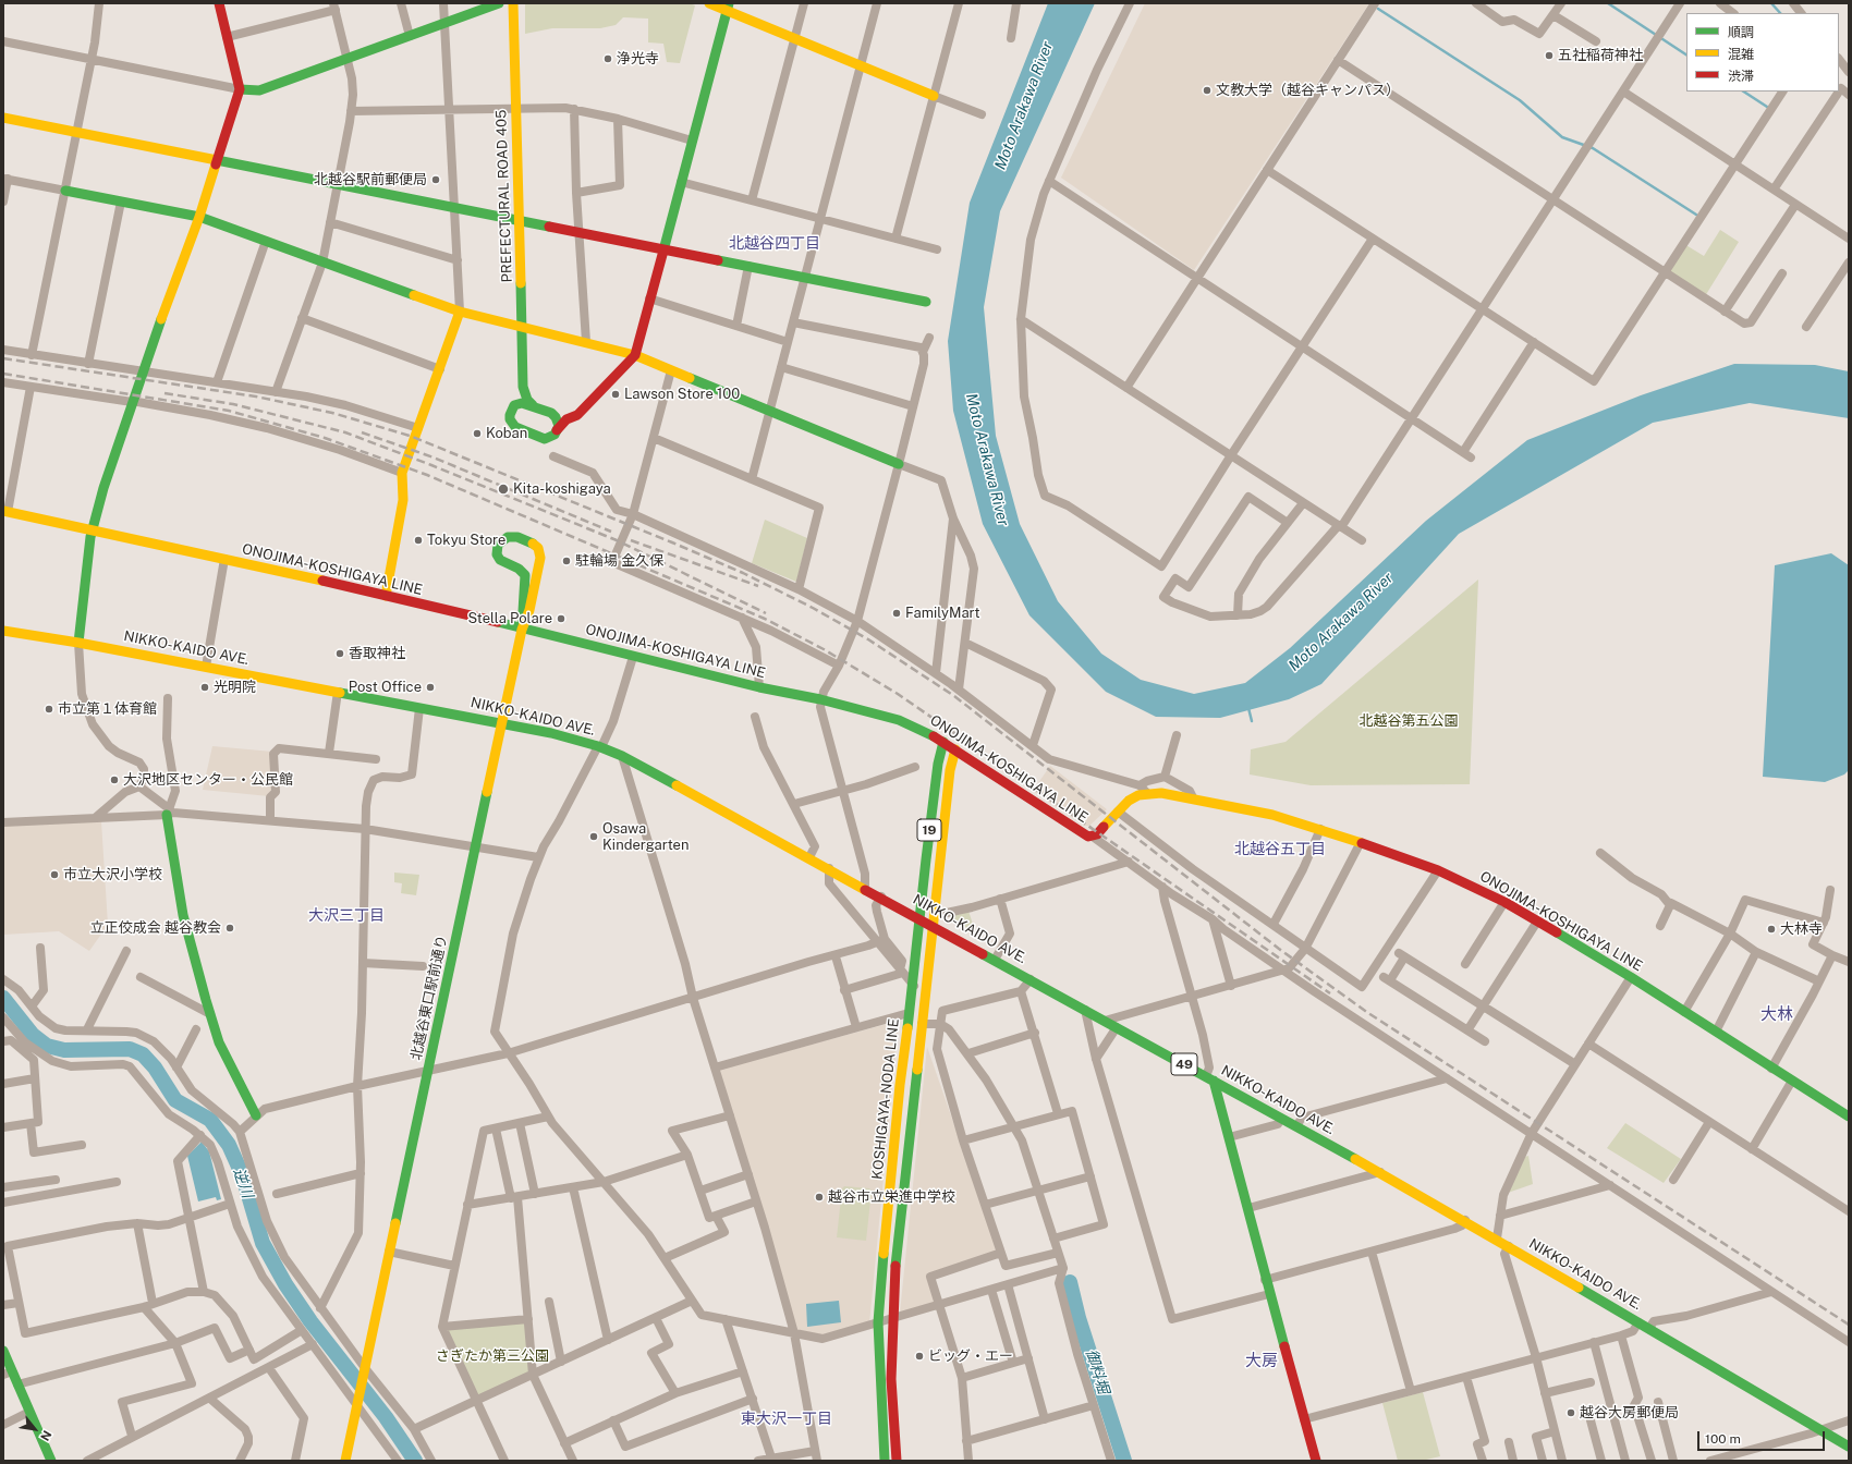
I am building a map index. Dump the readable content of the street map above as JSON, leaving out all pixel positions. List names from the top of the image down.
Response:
{
  "streets": {
    "street": [
      "PREFECTURAL ROAD 405",
      "ONOJIMA-KOSHIGAYA LINE",
      "NIKKO-KAIDO AVE.",
      "19",
      "北越谷東口駅前通り",
      "49",
      "KOSHIGAYA-NODA LINE"
    ]
  },
  "crossings": [
    ["ONOJIMA-KOSHIGAYA LINE", "北越谷東口駅前通り"],
    ["ONOJIMA-KOSHIGAYA LINE", "KOSHIGAYA-NODA LINE"],
    ["NIKKO-KAIDO AVE.", "北越谷東口駅前通り"],
    ["NIKKO-KAIDO AVE.", "KOSHIGAYA-NODA LINE"]
  ],
  "districts": [
    "北越谷四丁目",
    "北越谷五丁目",
    "大沢三丁目",
    "大林",
    "大房",
    "東大沢一丁目"
  ],
  "water": ["Moto Arakawa River", "逆川", "御料堀"],
  "parks": ["北越谷第五公園", "さぎたか第三公園"],
  "places": [
    "五社稲荷神社",
    "浄光寺",
    "文教大学（越谷キャンパス）",
    "北越谷駅前郵便局",
    "Lawson Store 100",
    "Koban",
    "Kita-koshigaya",
    "Tokyu Store",
    "駐輪場 金久保",
    "FamilyMart",
    "Stella Polare",
    "香取神社",
    "光明院",
    "Post Office",
    "市立第１体育館",
    "大沢地区センター・公民館",
    "Osawa Kindergarten",
    "市立大沢小学校",
    "立正佼成会 越谷教会",
    "大林寺",
    "越谷市立栄進中学校",
    "ビッグ・エー",
    "越谷大房郵便局"
  ],
  "legend": ["順調", "混雑", "渋滞"],
  "scale_bar": "100 m",
  "north": "bottom right"
}
